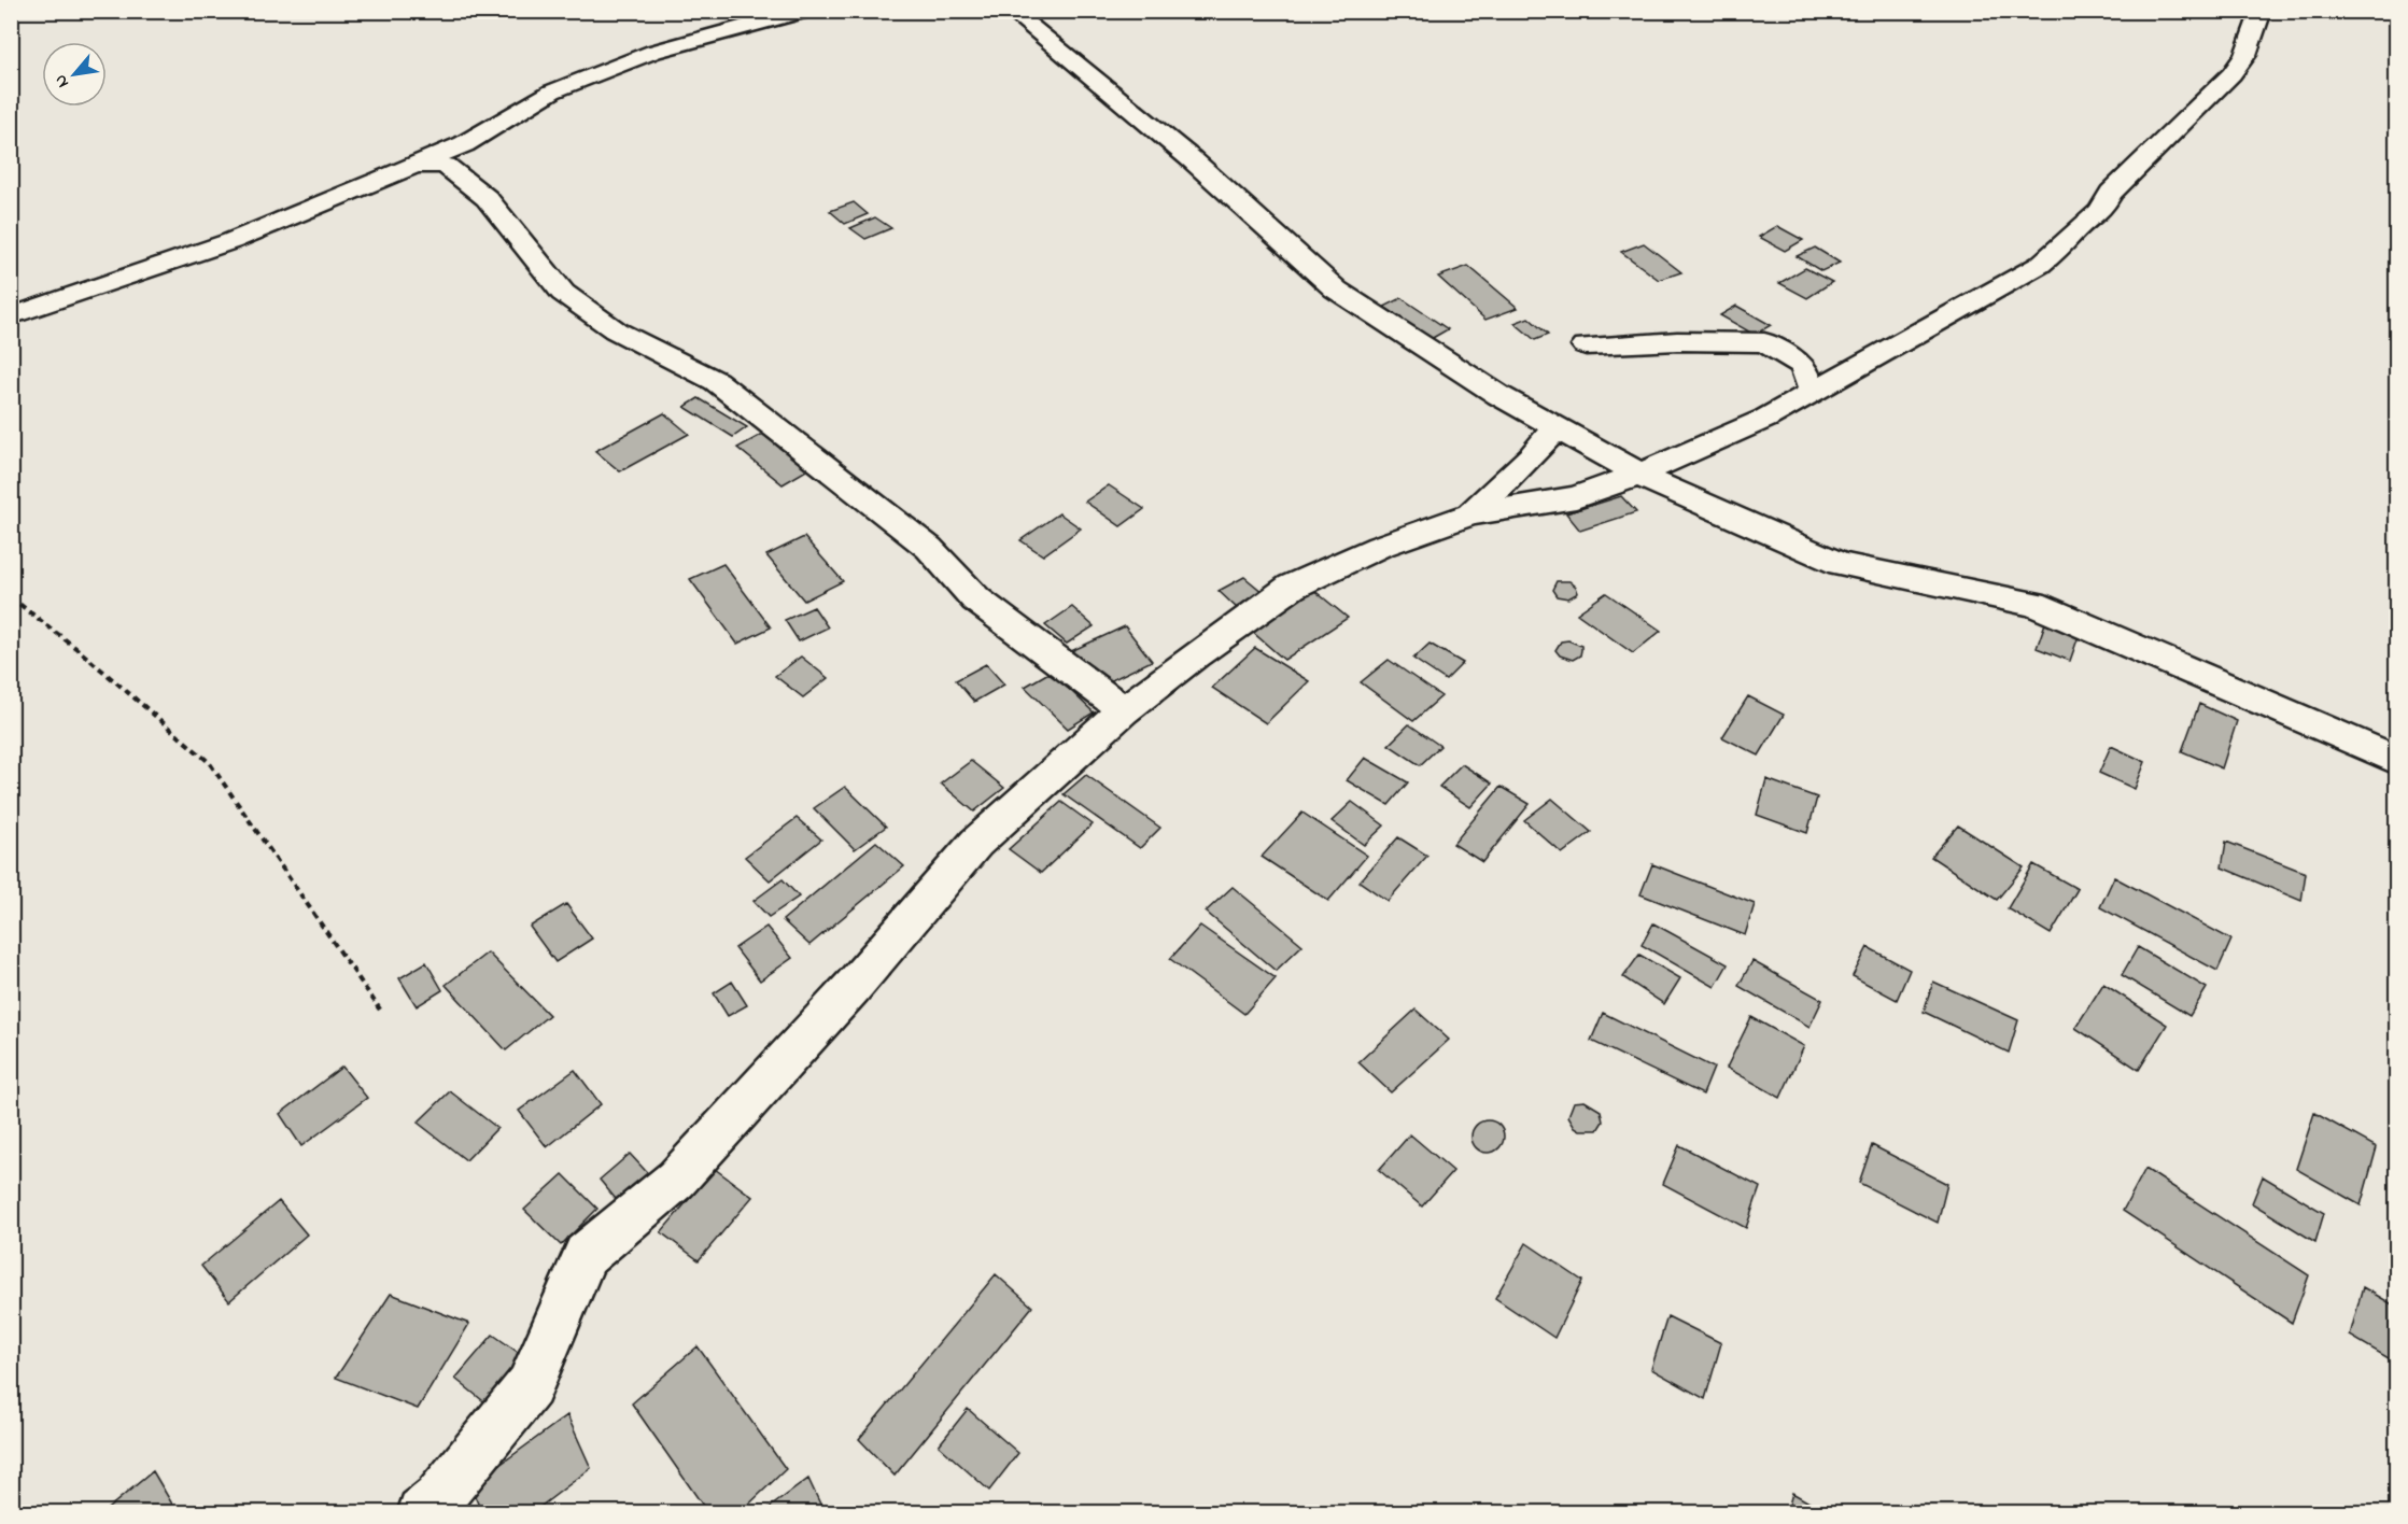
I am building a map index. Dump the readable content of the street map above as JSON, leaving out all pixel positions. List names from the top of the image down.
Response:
{
  "north": "bottom left"
}
